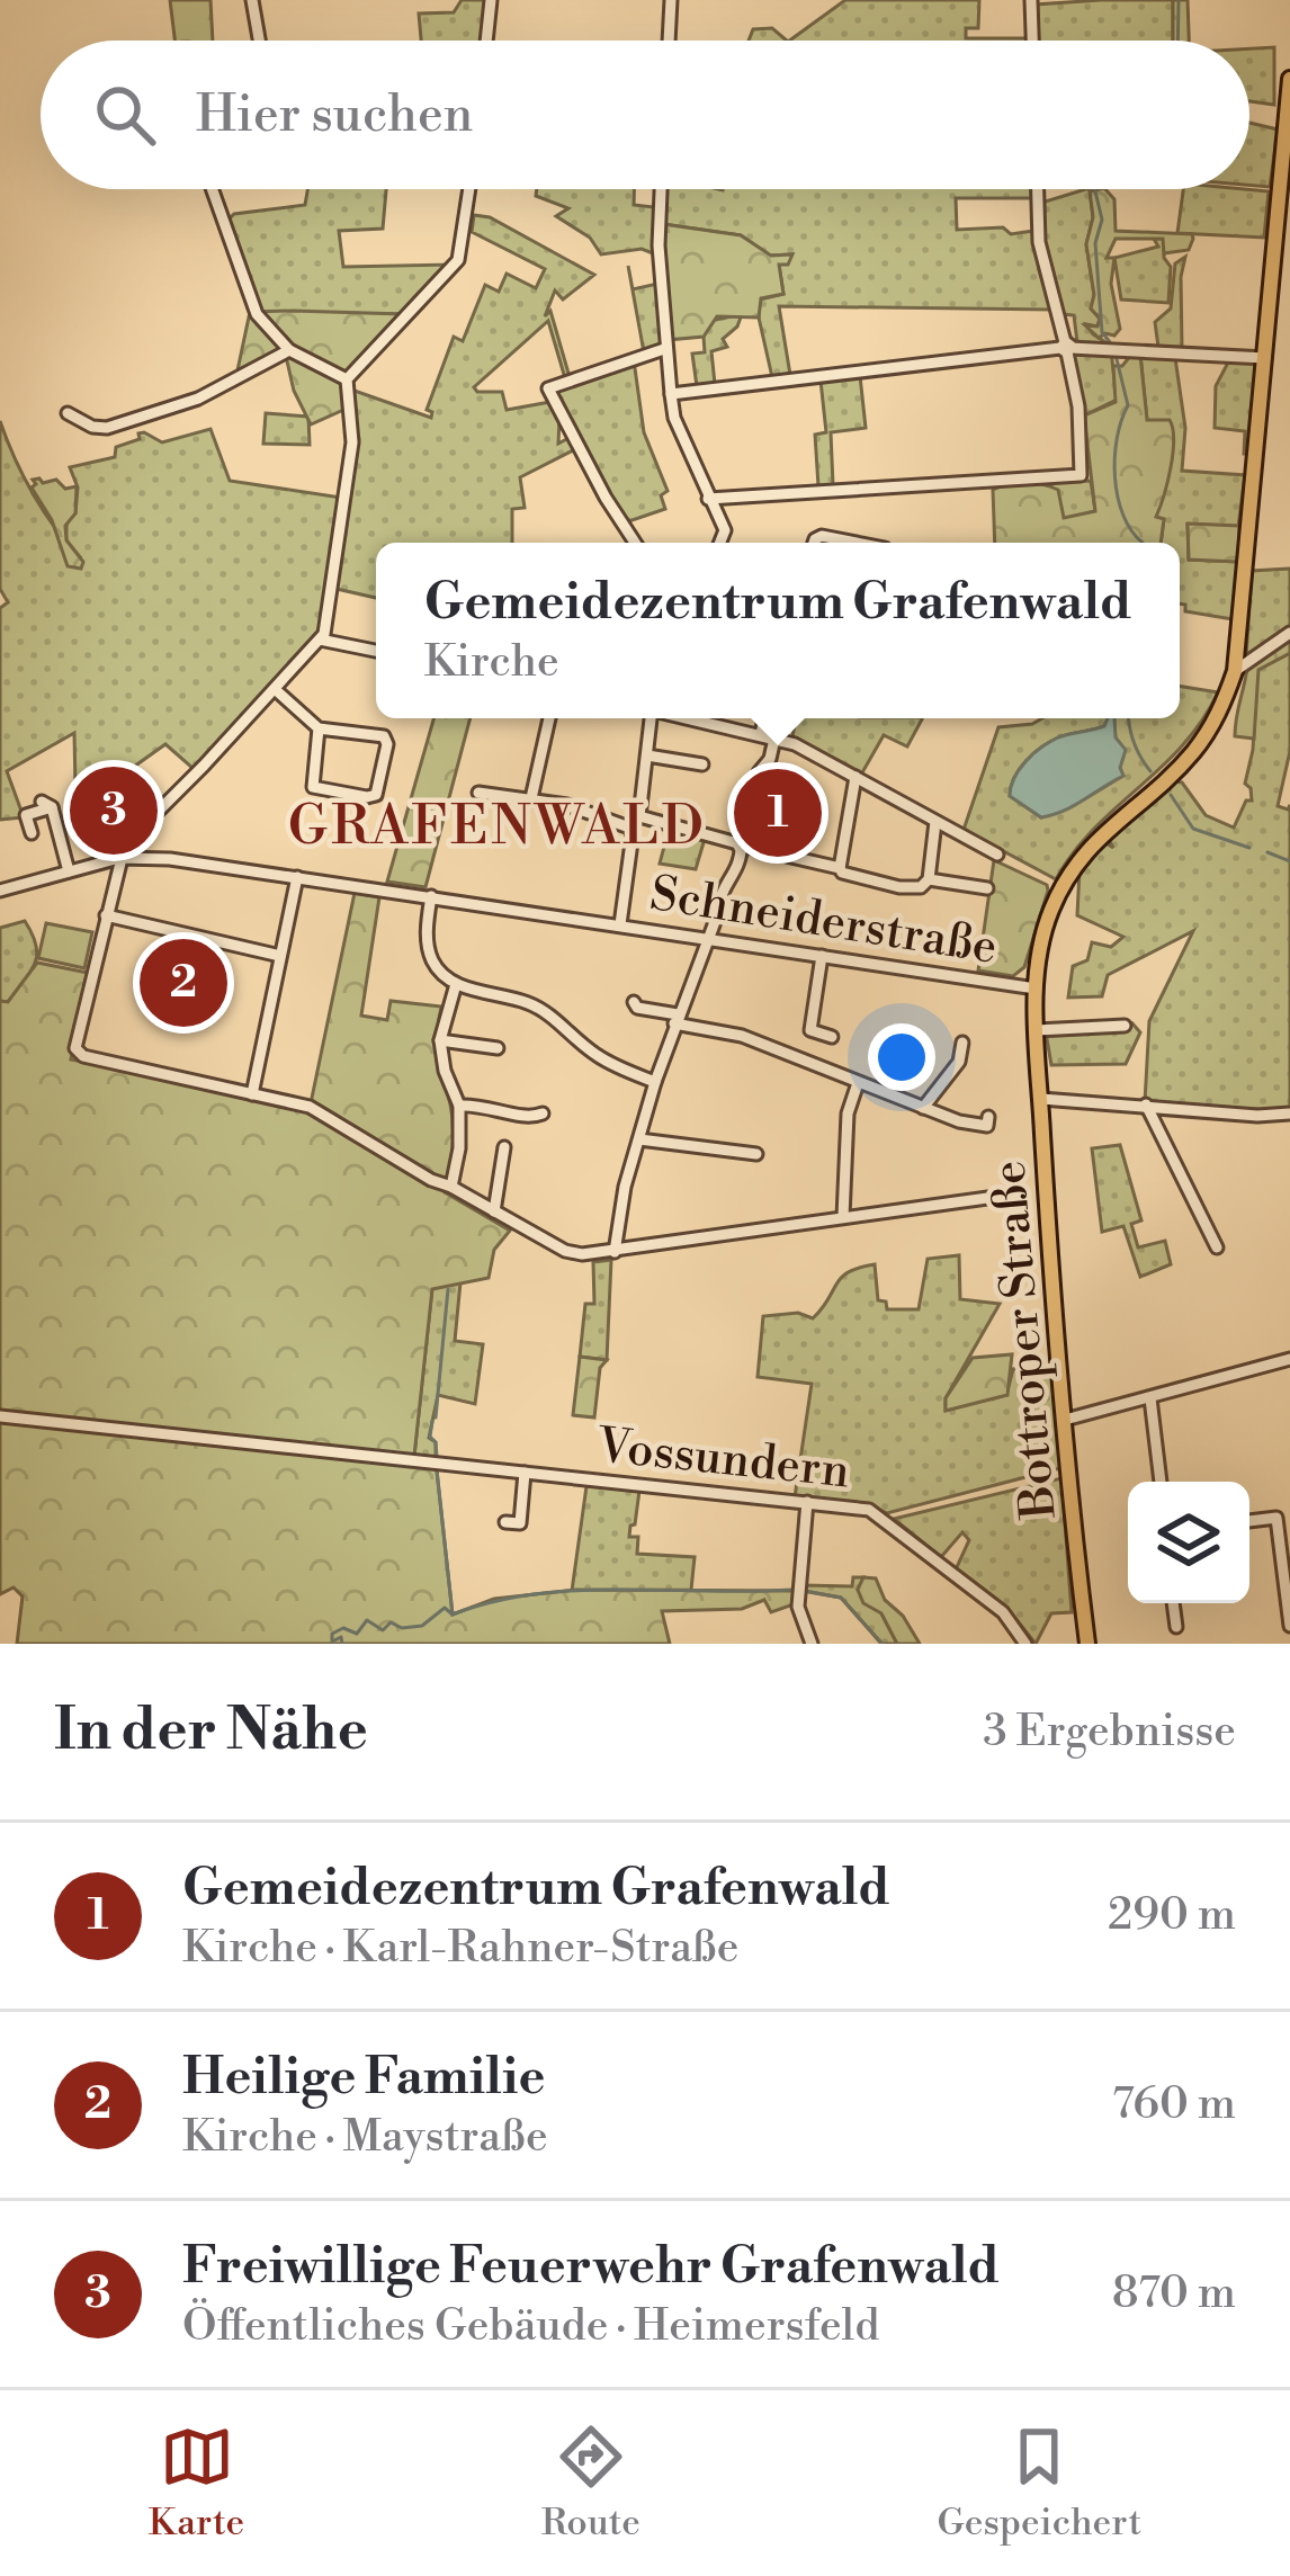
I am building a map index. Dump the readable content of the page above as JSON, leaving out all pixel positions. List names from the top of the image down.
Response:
{
  "streets": {
    "main road": ["Bottroper Straße"],
    "street": ["Schneiderstraße", "Vossundern"]
  },
  "crossings": [
    ["Schneiderstraße", "Bottroper Straße"]
  ],
  "districts": ["GRAFENWALD"],
  "page": {
    "search": "Hier suchen",
    "popup": ["Gemeidezentrum Grafenwald", "Kirche"],
    "pins": ["3", "1", "2"],
    "heading": ["In der Nähe", "3 Ergebnisse"],
    "list": [
      {
        "mark": "1",
        "name": "Gemeidezentrum Grafenwald",
        "note": "Kirche · Karl-Rahner-Straße",
        "value": "290 m"
      },
      {
        "mark": "2",
        "name": "Heilige Familie",
        "note": "Kirche · Maystraße",
        "value": "760 m"
      },
      {
        "mark": "3",
        "name": "Freiwillige Feuerwehr Grafenwald",
        "note": "Öffentliches Gebäude · Heimersfeld",
        "value": "870 m"
      }
    ],
    "nav": ["Karte", "Route", "Gespeichert"]
  }
}
